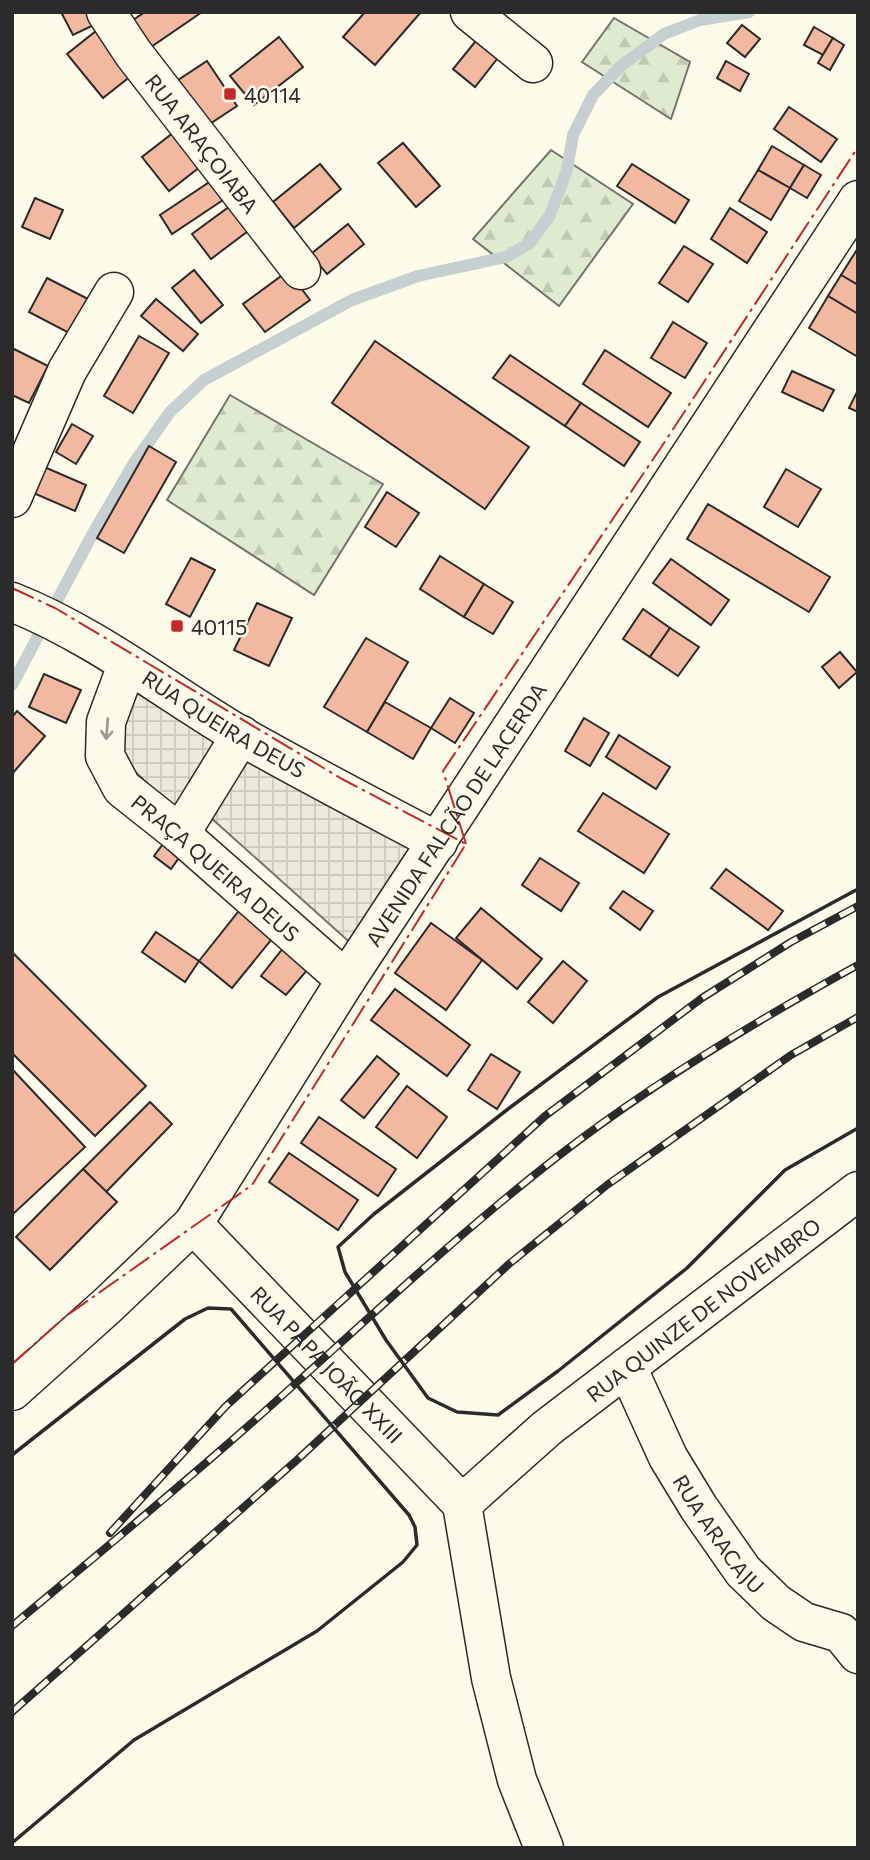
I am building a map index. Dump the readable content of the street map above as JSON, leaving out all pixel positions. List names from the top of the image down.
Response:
{
  "streets": {
    "street": [
      "RUA ARAÇOIABA",
      "RUA QUEIRA DEUS",
      "AVENIDA FALCÃO DE LACERDA",
      "PRAÇA QUEIRA DEUS",
      "RUA QUINZE DE NOVEMBRO",
      "RUA PAPA JOÃO XXIII",
      "RUA ARACAJU"
    ]
  },
  "crossings": [
    ["RUA QUEIRA DEUS", "AVENIDA FALCÃO DE LACERDA"],
    ["RUA QUEIRA DEUS", "PRAÇA QUEIRA DEUS"],
    ["AVENIDA FALCÃO DE LACERDA", "PRAÇA QUEIRA DEUS"],
    ["AVENIDA FALCÃO DE LACERDA", "RUA PAPA JOÃO XXIII"],
    ["RUA QUINZE DE NOVEMBRO", "RUA PAPA JOÃO XXIII"],
    ["RUA QUINZE DE NOVEMBRO", "RUA ARACAJU"]
  ],
  "one_way": ["PRAÇA QUEIRA DEUS"],
  "places": {
    "transit": ["40114", "40115"]
  }
}
